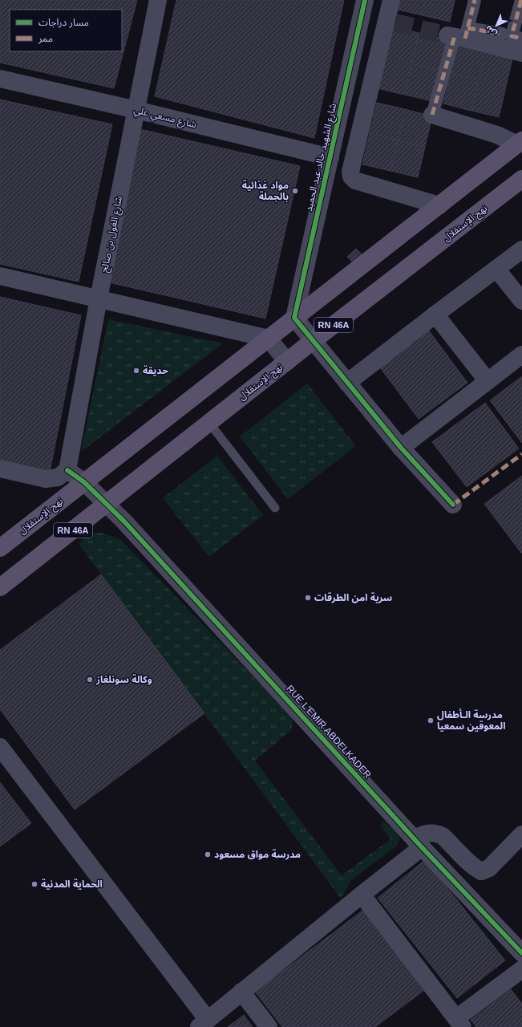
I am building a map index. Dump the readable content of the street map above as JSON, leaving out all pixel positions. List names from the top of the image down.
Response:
{
  "streets": {
    "main road": ["نهج الإستقلال", "RN 46A"],
    "street": [
      "شارع مسعي علي",
      "شارع الشهيد خالد عبد الحميد",
      "شارع الغول بن صالح",
      "RUE L'EMIR ABDELKADER"
    ]
  },
  "crossings": [
    ["شارع مسعي علي", "شارع الشهيد خالد عبد الحميد"],
    ["شارع مسعي علي", "شارع الغول بن صالح"],
    ["شارع الشهيد خالد عبد الحميد", "نهج الإستقلال"],
    ["نهج الإستقلال", "RUE L'EMIR ABDELKADER"],
    ["شارع الغول بن صالح", "RUE L'EMIR ABDELKADER"]
  ],
  "places": [
    "مواد غذائية بالجملة",
    "حديقة",
    "سرية امن الطرقات",
    "وكالة سونلغاز",
    "مدرسة الـأطفال المعوقين سمعيا",
    "مدرسة مواق مسعود",
    "الحماية المدنية"
  ],
  "legend": ["مسار دراجات", "ممر"],
  "north": "bottom left"
}
